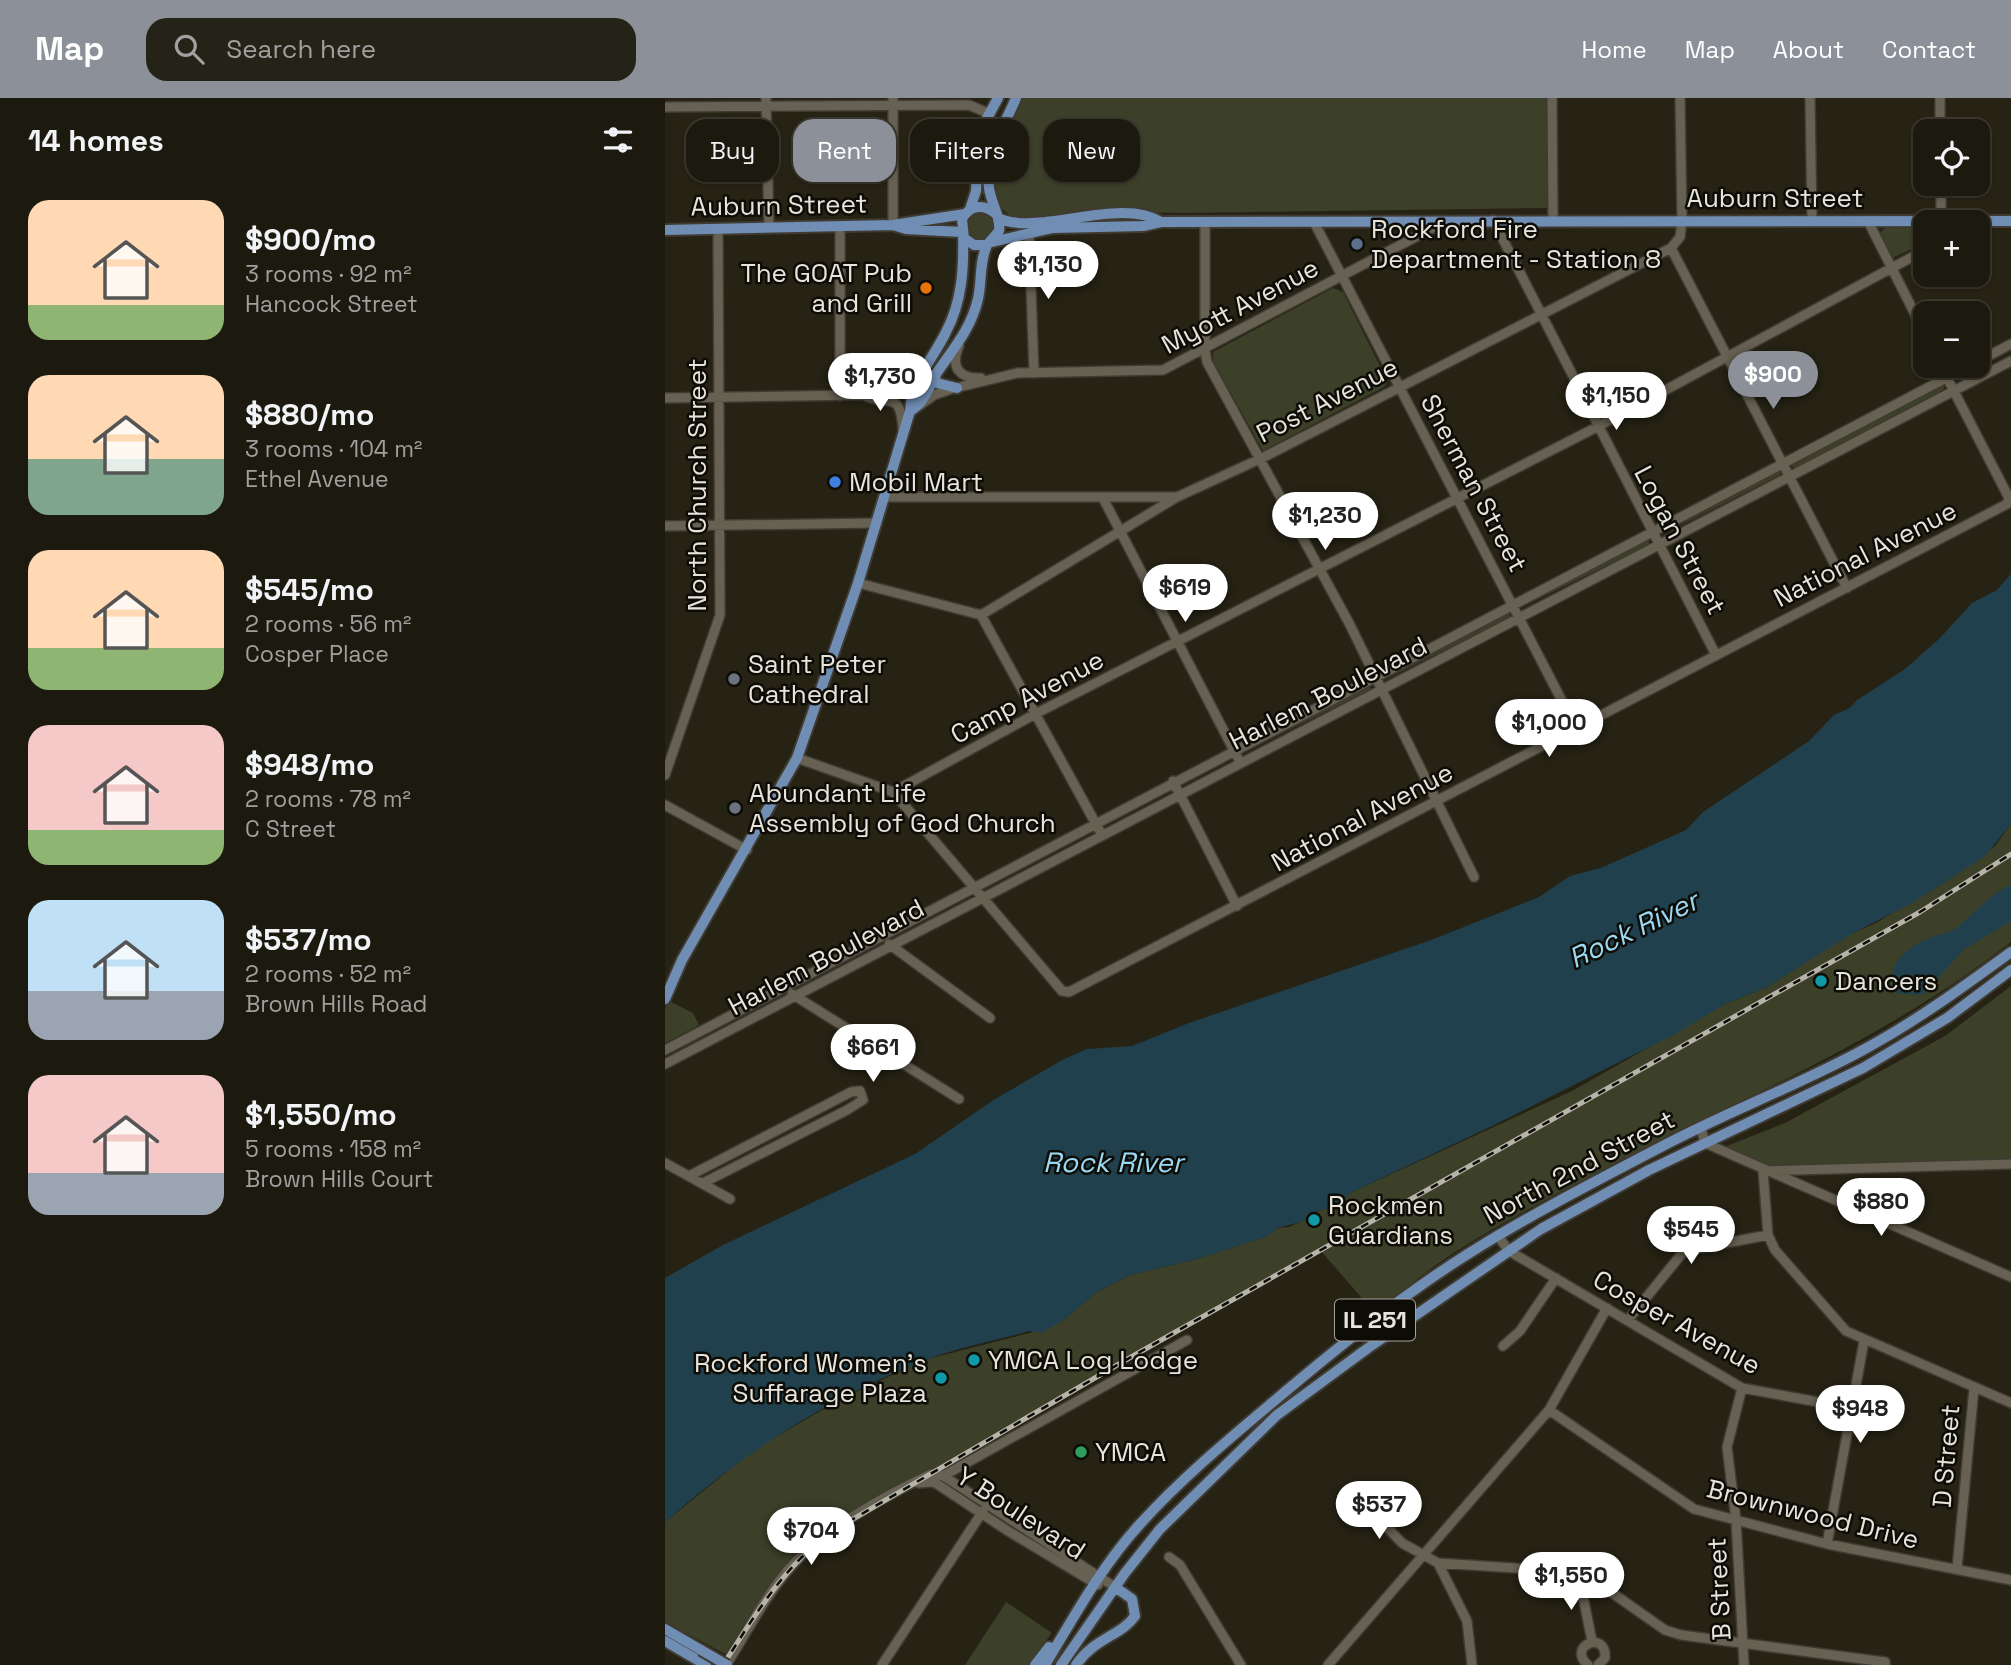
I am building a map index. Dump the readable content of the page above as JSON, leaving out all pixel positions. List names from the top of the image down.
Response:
{
  "streets": {
    "main road": ["Auburn Street", "North 2nd Street", "IL 251"],
    "street": [
      "Myott Avenue",
      "Post Avenue",
      "Sherman Street",
      "North Church Street",
      "Logan Street",
      "National Avenue",
      "Harlem Boulevard",
      "Camp Avenue",
      "Cosper Avenue",
      "D Street",
      "Y Boulevard",
      "Brownwood Drive",
      "B Street"
    ]
  },
  "crossings": [
    ["Auburn Street", "Myott Avenue"],
    ["Auburn Street", "Sherman Street"],
    ["Auburn Street", "North Church Street"],
    ["Auburn Street", "Logan Street"],
    ["Myott Avenue", "Sherman Street"],
    ["Post Avenue", "Sherman Street"],
    ["Post Avenue", "Logan Street"],
    ["Sherman Street", "National Avenue"],
    ["Sherman Street", "Harlem Boulevard"],
    ["Sherman Street", "Camp Avenue"],
    ["Logan Street", "National Avenue"],
    ["Logan Street", "Harlem Boulevard"],
    ["Logan Street", "Camp Avenue"],
    ["National Avenue", "Harlem Boulevard"],
    ["North 2nd Street", "Cosper Avenue"],
    ["North 2nd Street", "Y Boulevard"],
    ["Cosper Avenue", "B Street"],
    ["D Street", "Brownwood Drive"],
    ["Brownwood Drive", "B Street"]
  ],
  "water": ["Rock River"],
  "places": [
    "Rockford Fire Department - Station 8",
    "The GOAT Pub and Grill",
    "Mobil Mart",
    "Saint Peter Cathedral",
    "Abundant Life Assembly of God Church",
    "Dancers",
    "Rockmen Guardians",
    "YMCA Log Lodge",
    "Rockford Women's Suffarage Plaza",
    "YMCA"
  ],
  "page": {
    "header": "Map",
    "search": "Search here",
    "nav": [
      "Home",
      "Map",
      "About",
      "Contact"
    ],
    "heading": "14 homes",
    "map_buttons": ["+", "−"],
    "chip": [
      "Buy",
      "Rent",
      "Filters",
      "New"
    ],
    "list": [
      {
        "name": "$900/mo",
        "note": "3 rooms · 92 m² · Hancock Street"
      },
      {
        "name": "$880/mo",
        "note": "3 rooms · 104 m² · Ethel Avenue"
      },
      {
        "name": "$545/mo",
        "note": "2 rooms · 56 m² · Cosper Place"
      },
      {
        "name": "$948/mo",
        "note": "2 rooms · 78 m² · C Street"
      },
      {
        "name": "$537/mo",
        "note": "2 rooms · 52 m² · Brown Hills Road"
      },
      {
        "name": "$1,550/mo",
        "note": "5 rooms · 158 m² · Brown Hills Court"
      }
    ],
    "price": [
      "$1,130",
      "$900",
      "$1,730",
      "$1,150",
      "$1,230",
      "$619",
      "$1,000",
      "$661",
      "$880",
      "$545",
      "$948",
      "$537",
      "$704",
      "$1,550"
    ]
  }
}
